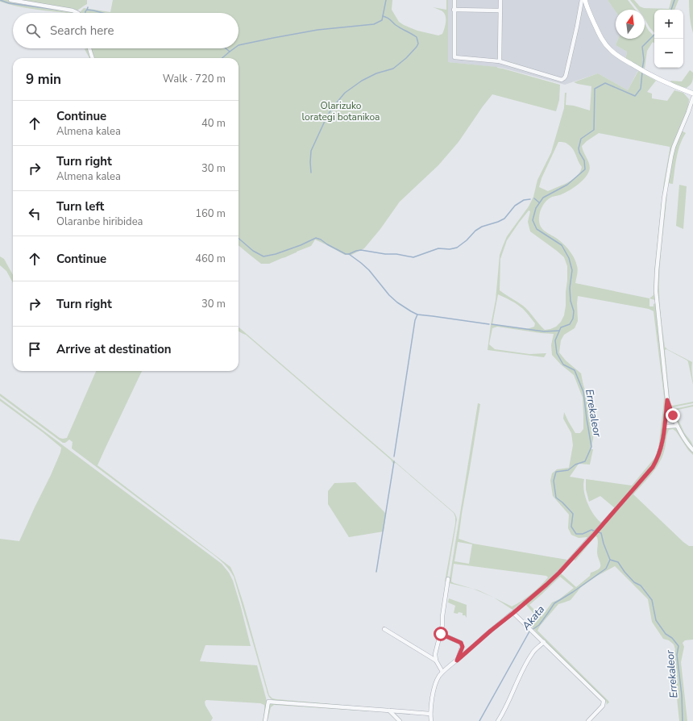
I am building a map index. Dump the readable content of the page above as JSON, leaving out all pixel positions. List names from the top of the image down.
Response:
{
  "water": ["Errekaleor", "Akata"],
  "parks": ["Olarizuko lorategi botanikoa"],
  "north": "top",
  "page": {
    "map_buttons": ["+", "−"],
    "search": "Search here",
    "heading": ["9 min", "Walk · 720 m"],
    "list": [
      ["Continue", "Almena kalea", "40 m"],
      ["Turn right", "Almena kalea", "30 m"],
      ["Turn left", "Olaranbe hiribidea", "160 m"],
      ["Continue", "460 m"],
      ["Turn right", "30 m"],
      "Arrive at destination"
    ]
  }
}
